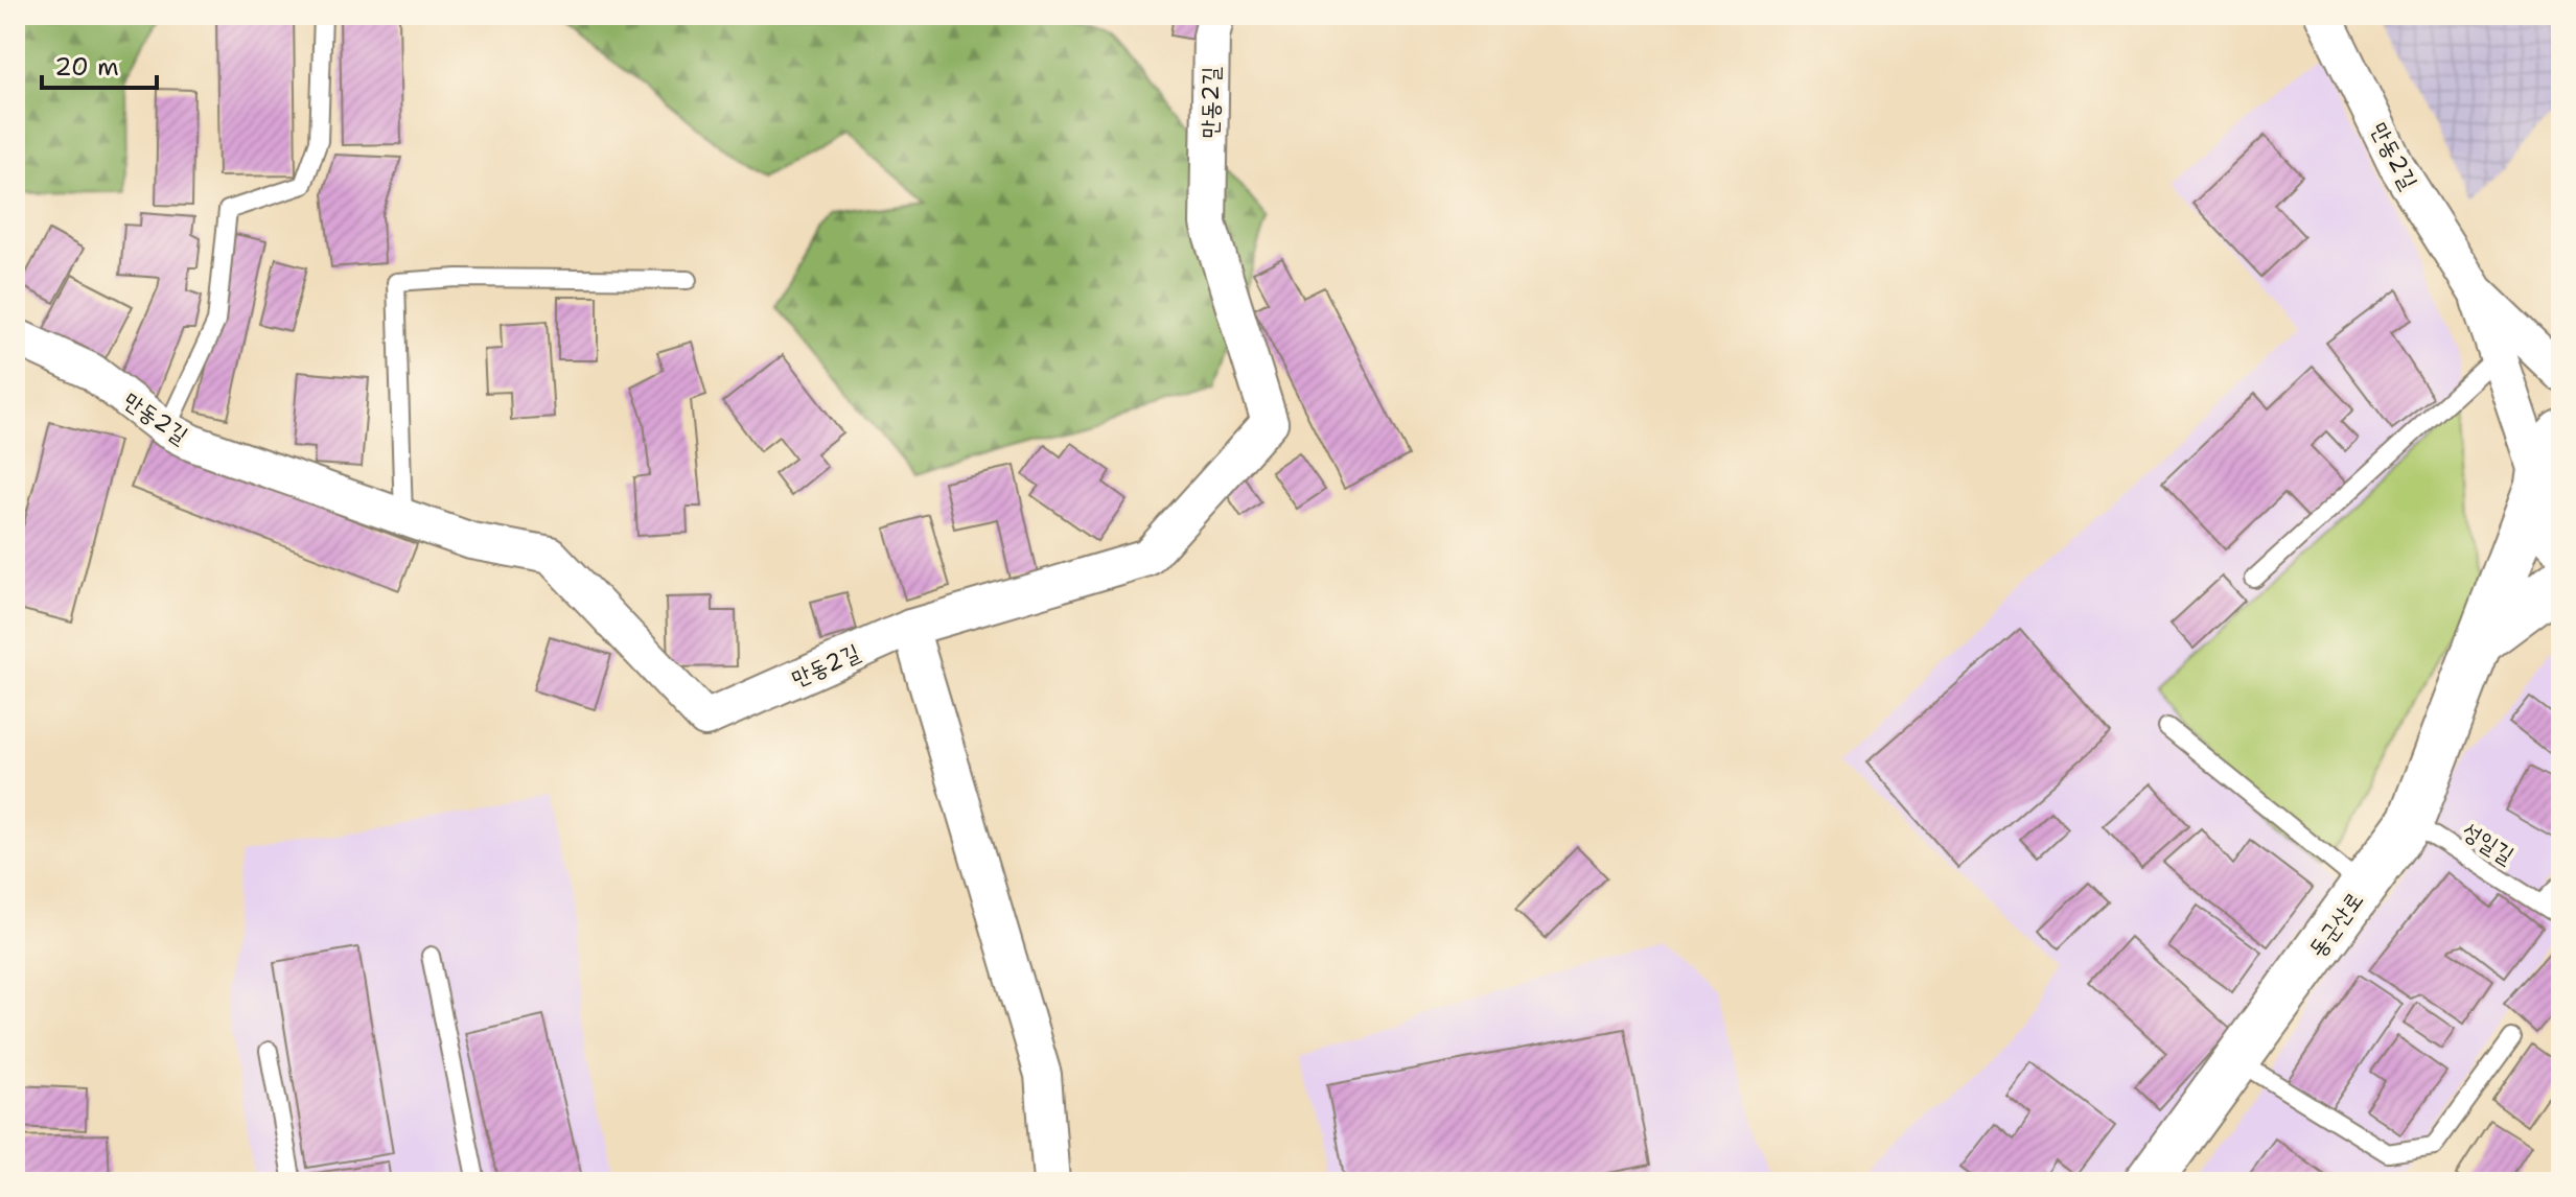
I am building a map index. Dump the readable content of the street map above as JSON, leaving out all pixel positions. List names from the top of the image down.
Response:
{
  "streets": {
    "main road": ["동군산로"],
    "street": ["만동2길"],
    "lane": ["성일길"]
  },
  "crossings": [
    ["성일길", "동군산로"]
  ],
  "scale_bar": "20 m"
}
